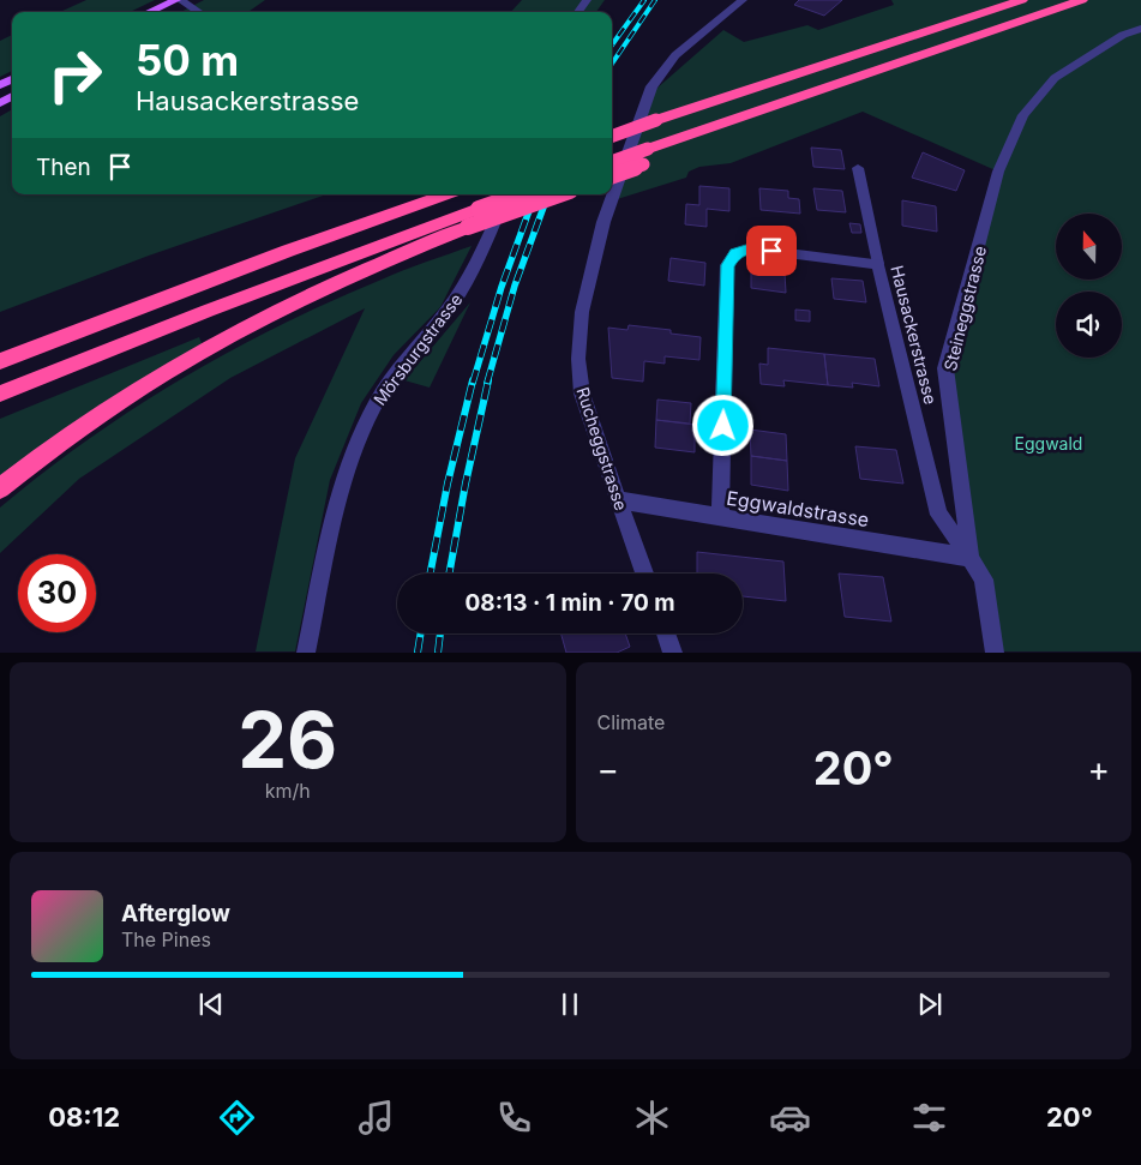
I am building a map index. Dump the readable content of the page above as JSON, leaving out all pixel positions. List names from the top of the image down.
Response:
{
  "streets": {
    "street": [
      "Steineggstrasse",
      "Hausackerstrasse",
      "Mörsburgstrasse",
      "Rucheggstrasse",
      "Eggwaldstrasse"
    ]
  },
  "crossings": [
    ["Steineggstrasse", "Hausackerstrasse"],
    ["Steineggstrasse", "Eggwaldstrasse"],
    ["Hausackerstrasse", "Eggwaldstrasse"],
    ["Rucheggstrasse", "Eggwaldstrasse"]
  ],
  "parks": ["Eggwald"],
  "north": "top",
  "page": {
    "turn": ["50 m", "Hausackerstrasse"],
    "then": "Then",
    "limit": "30",
    "trip": "08:13 · 1 min · 70 m",
    "tile": [
      ["26", "km/h"],
      "Climate"
    ],
    "heat": ["−", "20°", "+"],
    "song": ["Afterglow", "The Pines"],
    "tabs": ["08:12", "20°"]
  }
}
